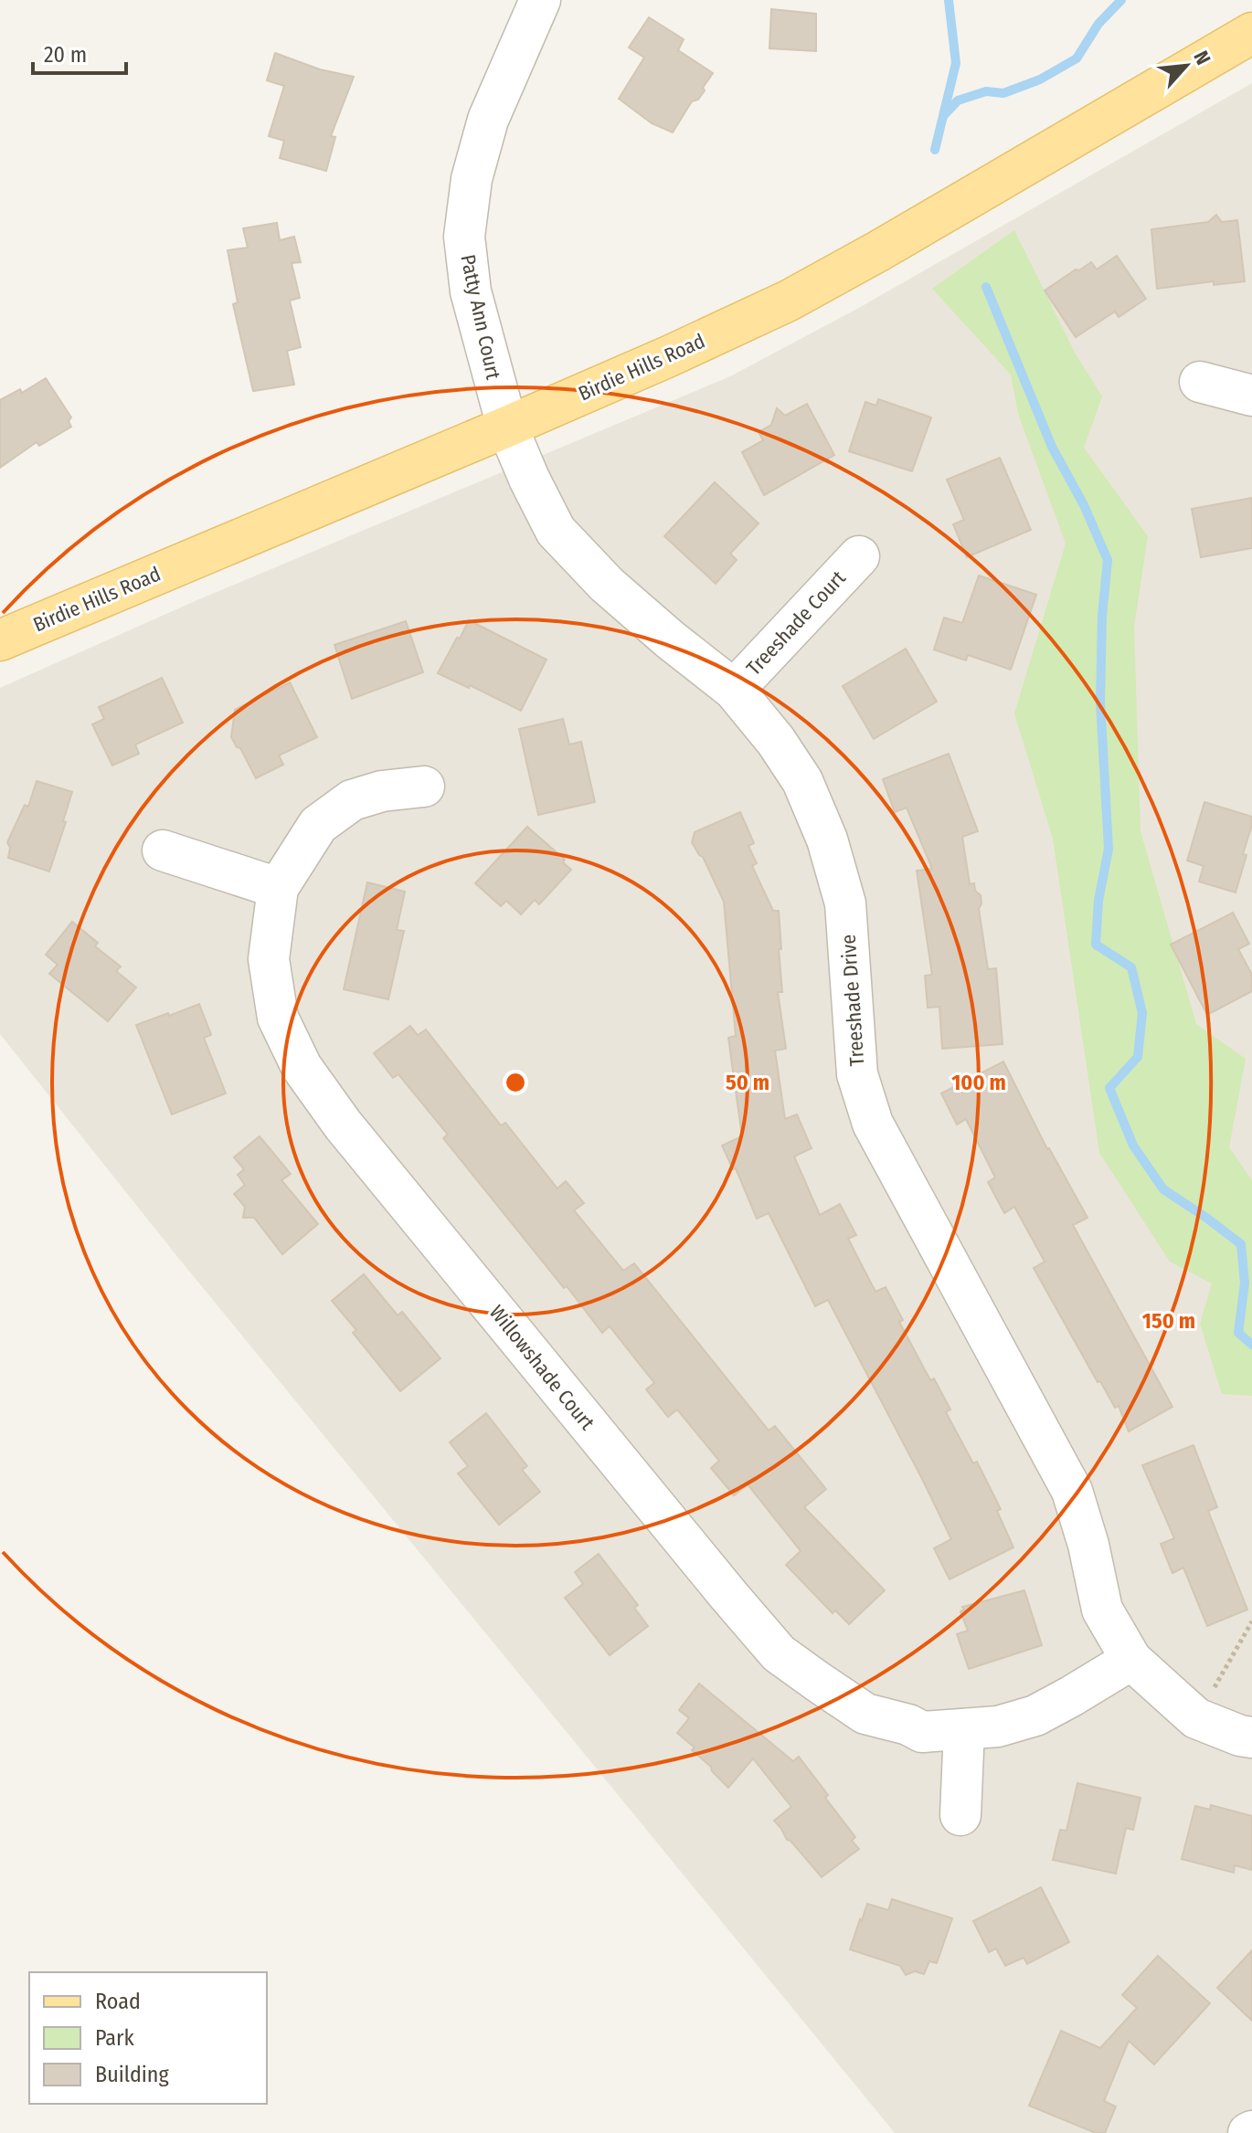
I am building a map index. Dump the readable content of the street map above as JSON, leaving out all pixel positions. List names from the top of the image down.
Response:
{
  "streets": {
    "main road": ["Birdie Hills Road"],
    "street": [
      "Patty Ann Court",
      "Treeshade Court",
      "Treeshade Drive",
      "Willowshade Court"
    ]
  },
  "crossings": [
    ["Patty Ann Court", "Birdie Hills Road"],
    ["Patty Ann Court", "Treeshade Drive"],
    ["Birdie Hills Road", "Treeshade Drive"],
    ["Treeshade Court", "Treeshade Drive"],
    ["Treeshade Drive", "Willowshade Court"]
  ],
  "legend": ["Road", "Park", "Building"],
  "scale_bar": "20 m",
  "north": "top right",
  "rings": ["50 m", "100 m", "150 m"]
}
